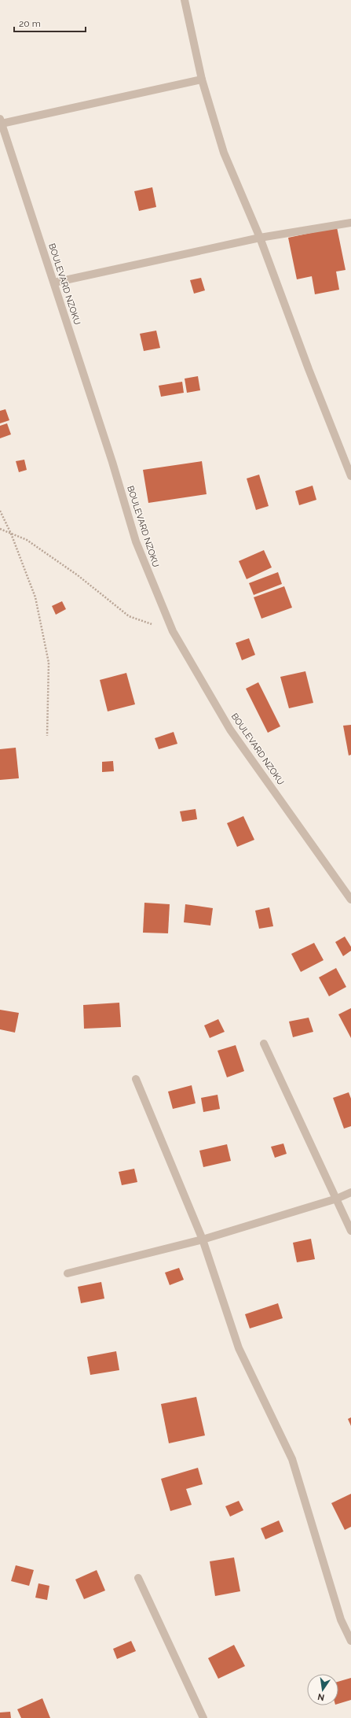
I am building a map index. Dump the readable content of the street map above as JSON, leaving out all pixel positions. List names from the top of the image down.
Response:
{
  "streets": {
    "street": ["BOULEVARD NZOKU"]
  },
  "scale_bar": "20 m",
  "north": "bottom"
}
